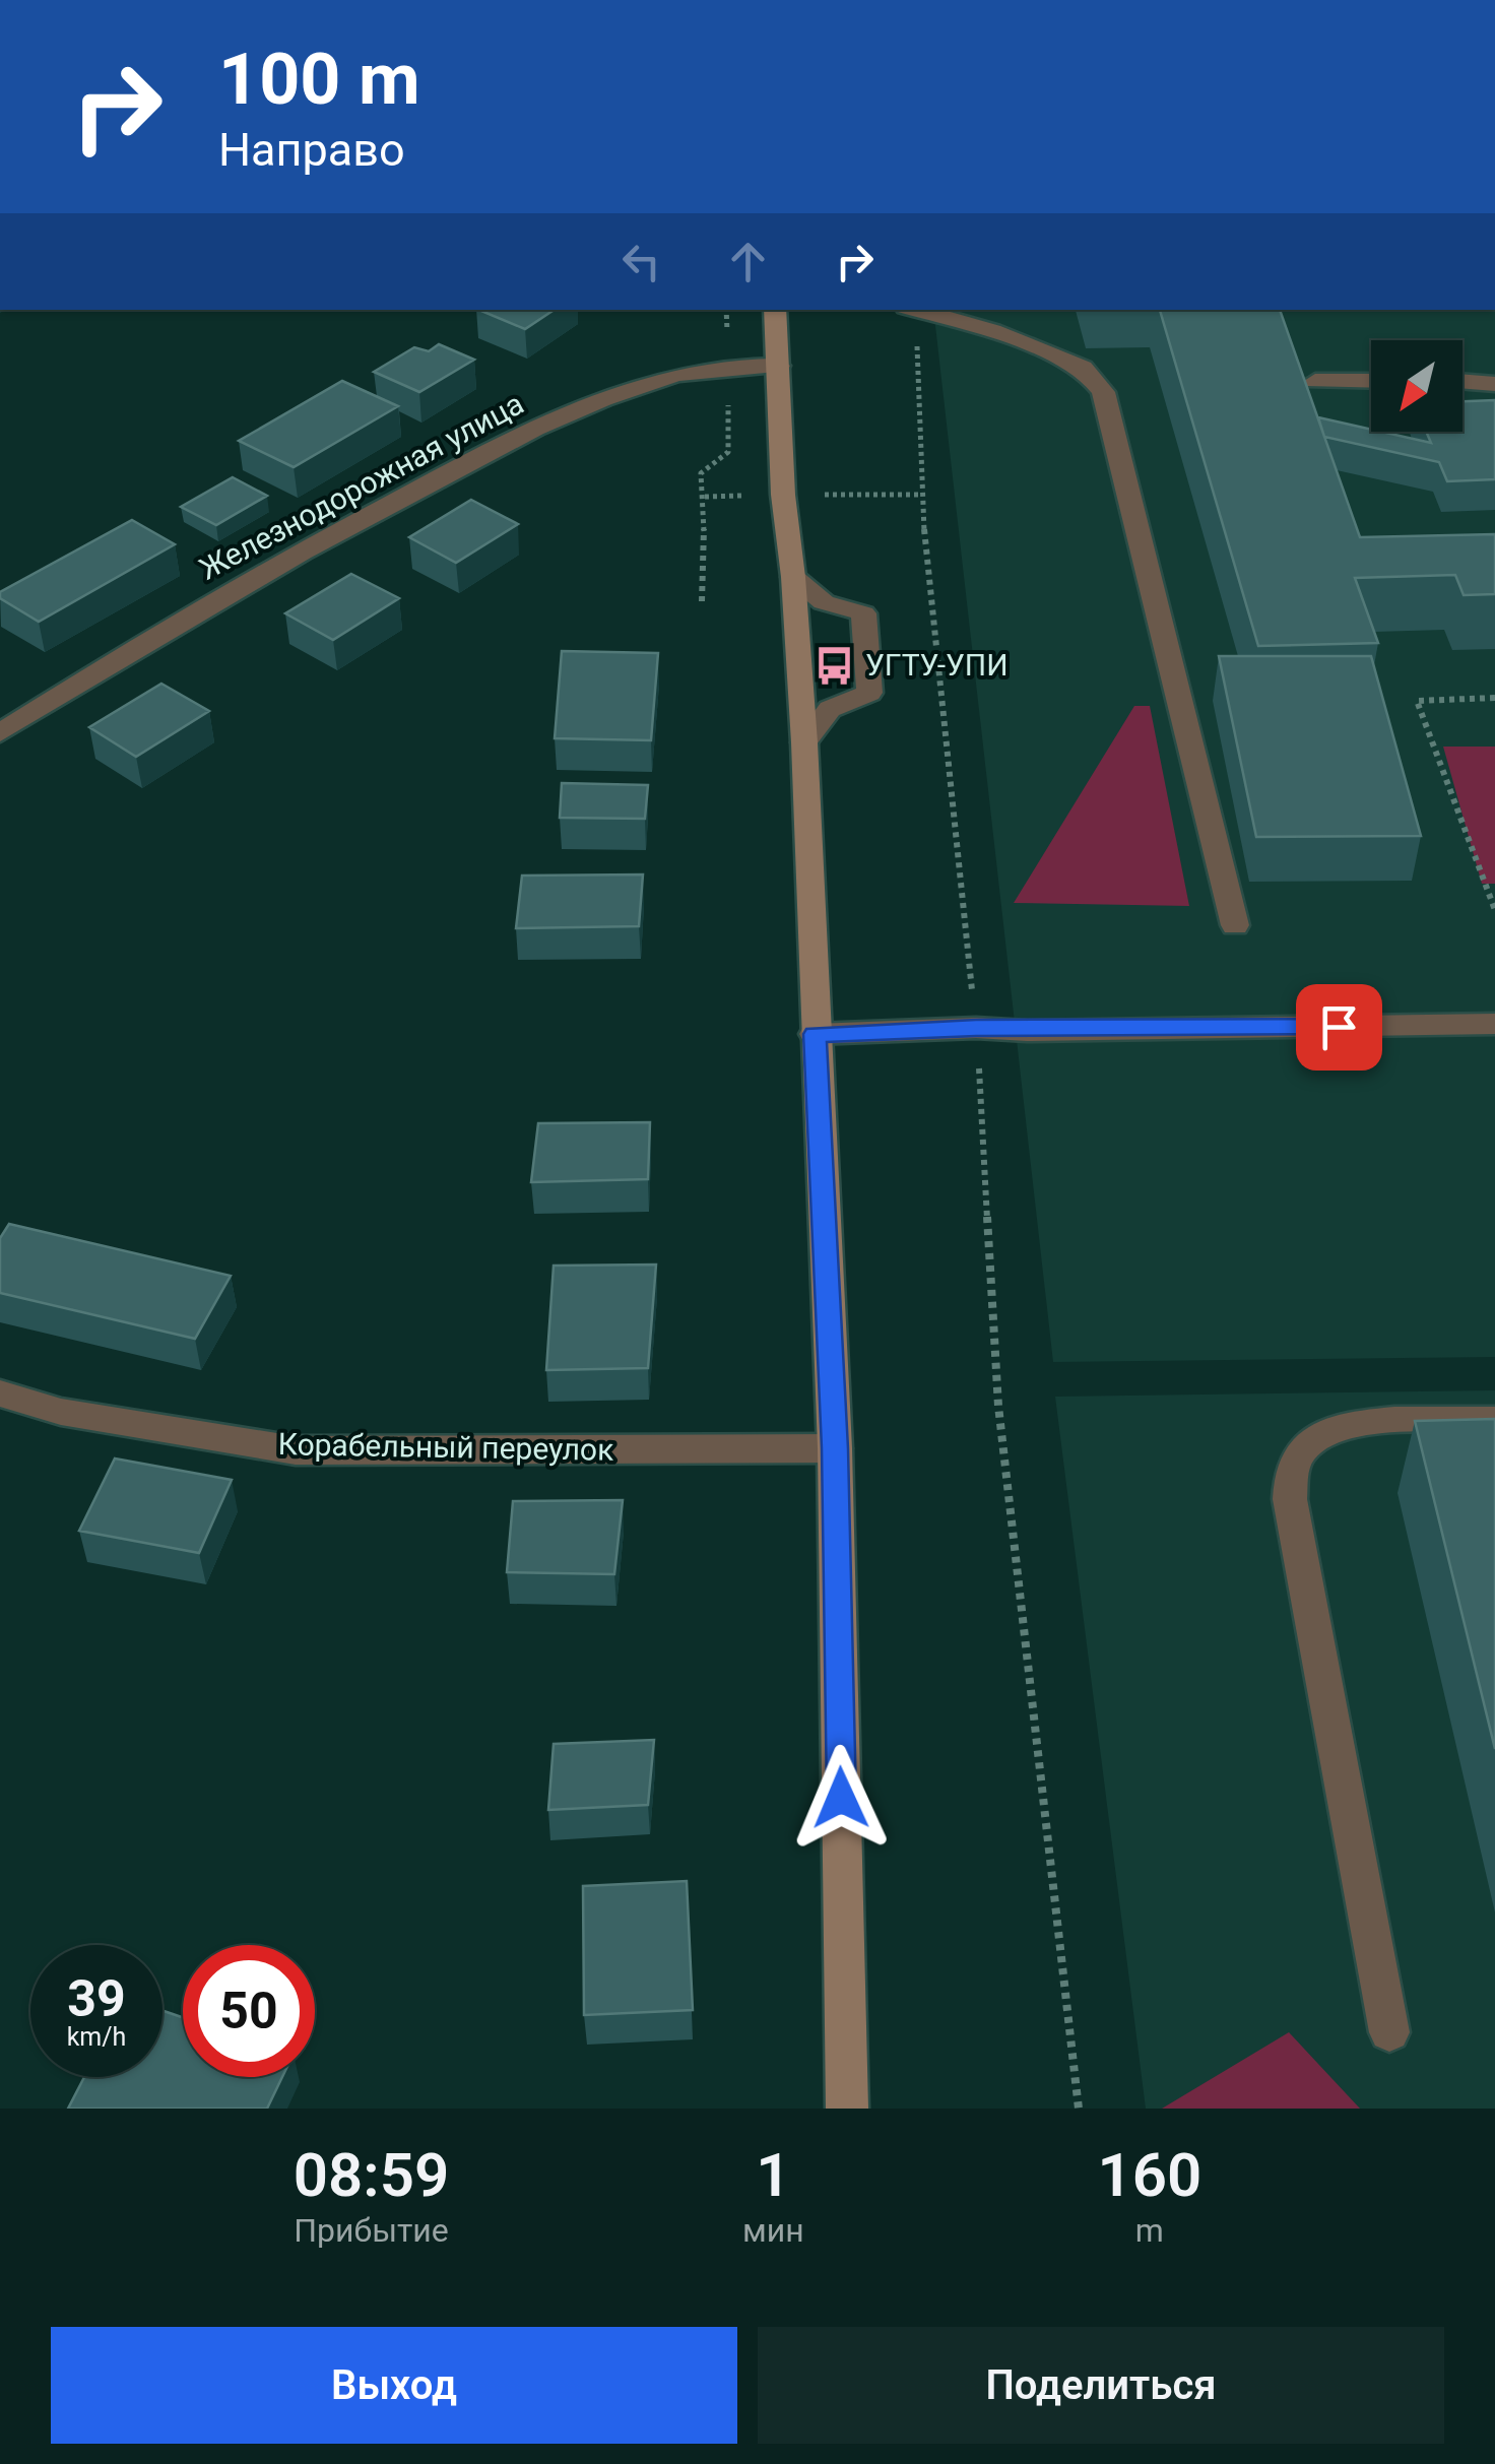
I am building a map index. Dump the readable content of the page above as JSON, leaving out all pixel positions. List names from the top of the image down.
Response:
{
  "streets": {
    "street": ["Железнодорожная улица", "Корабельный переулок"]
  },
  "places": {
    "bus stop": ["УГТУ-УПИ"]
  },
  "north": "bottom left",
  "page": {
    "turn": ["100 m", "Направо"],
    "speed": "39 km/h",
    "limit": "50",
    "eta": [
      "08:59",
      "Прибытие",
      "1",
      "мин",
      "160",
      "m"
    ],
    "buttons": ["Выход", "Поделиться"]
  }
}
